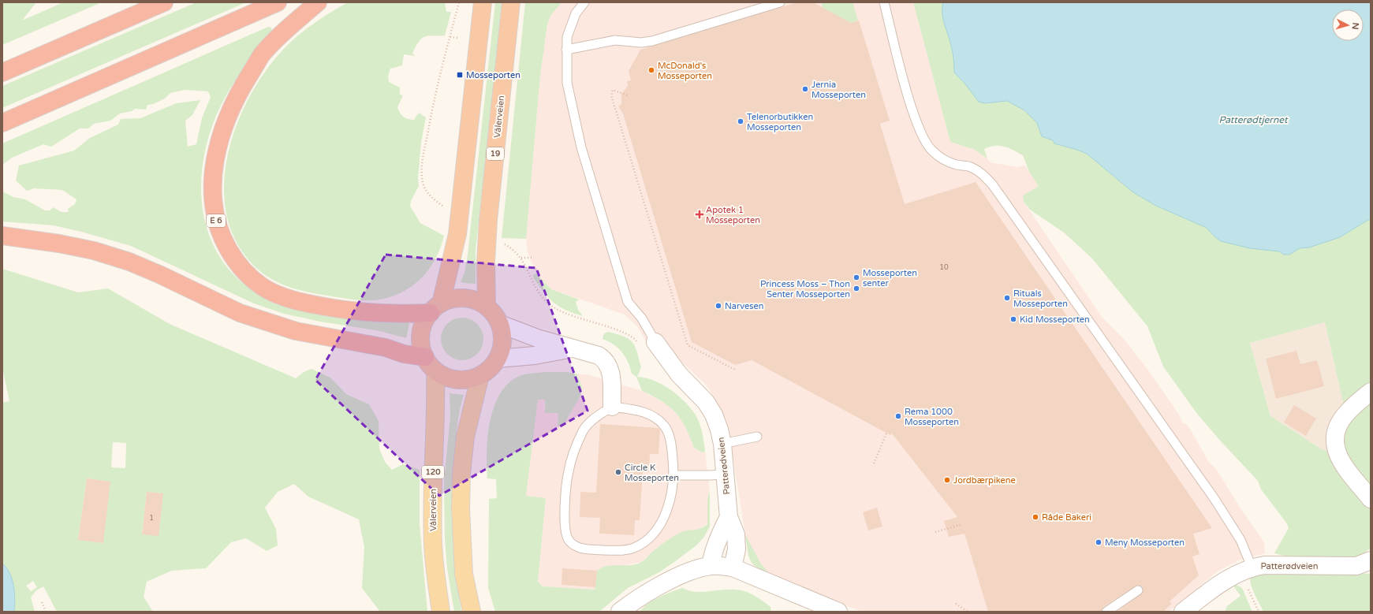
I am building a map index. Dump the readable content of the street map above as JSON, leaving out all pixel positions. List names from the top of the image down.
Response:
{
  "streets": {
    "highway": ["Vålerveien", "19", "E 6"],
    "main road": ["120"],
    "street": ["Patterødveien"]
  },
  "crossings": [
    ["Vålerveien", "E 6"]
  ],
  "water": ["Patterødtjernet"],
  "places": {
    "other": [
      "McDonald's Mosseporten",
      "Jernia Mosseporten",
      "Telenorbutikken Mosseporten",
      "Mosseporten senter",
      "Princess Moss – Thon Senter Mosseporten",
      "Rituals Mosseporten",
      "Narvesen",
      "Kid Mosseporten",
      "Rema 1000 Mosseporten",
      "Circle K Mosseporten",
      "Jordbærpikene",
      "Råde Bakeri",
      "Meny Mosseporten"
    ],
    "transit": ["Mosseporten"],
    "health": ["Apotek 1 Mosseporten"]
  },
  "house_numbers": ["10", "1"],
  "north": "right"
}
